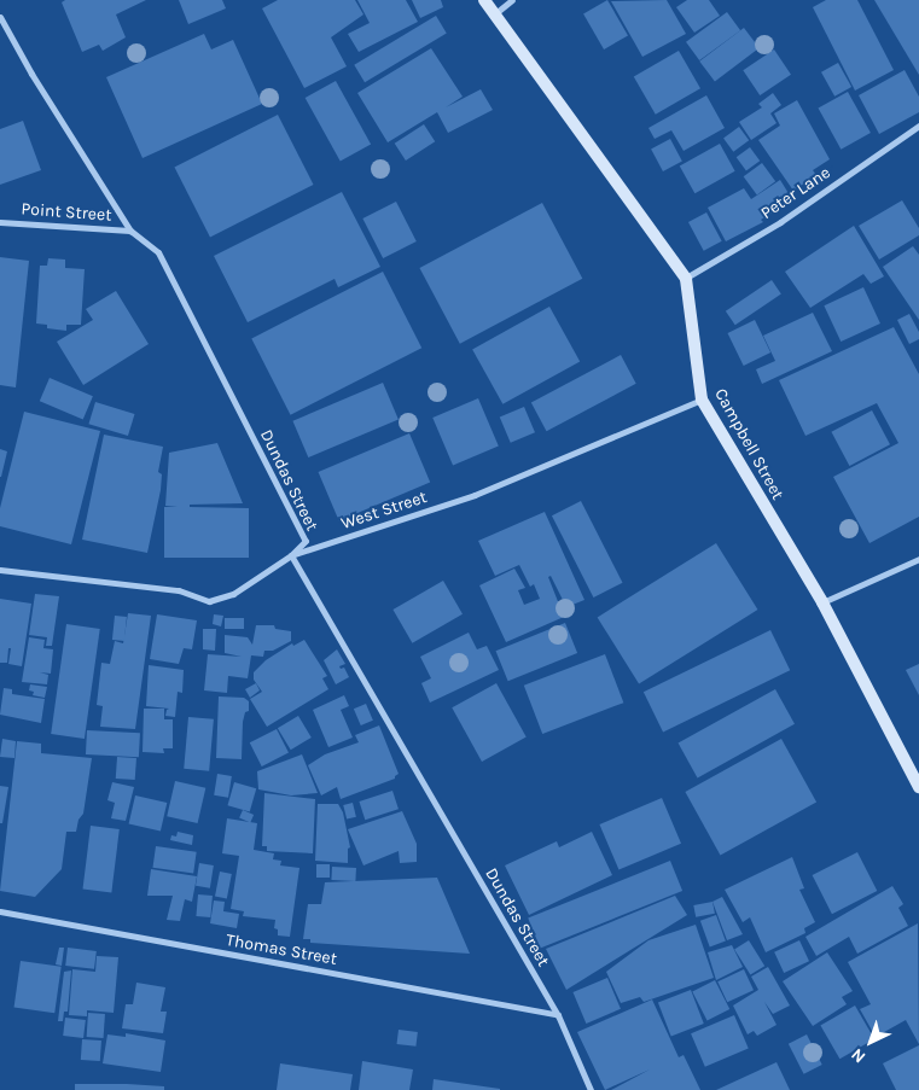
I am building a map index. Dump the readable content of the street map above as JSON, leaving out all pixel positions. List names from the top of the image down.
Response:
{
  "streets": {
    "main road": ["Campbell Street"],
    "street": [
      "Peter Lane",
      "Point Street",
      "Dundas Street",
      "West Street",
      "Thomas Street"
    ]
  },
  "crossings": [
    ["Peter Lane", "Campbell Street"],
    ["Point Street", "Dundas Street"],
    ["Campbell Street", "West Street"],
    ["Dundas Street", "West Street"],
    ["Dundas Street", "Thomas Street"]
  ],
  "north": "bottom left"
}
